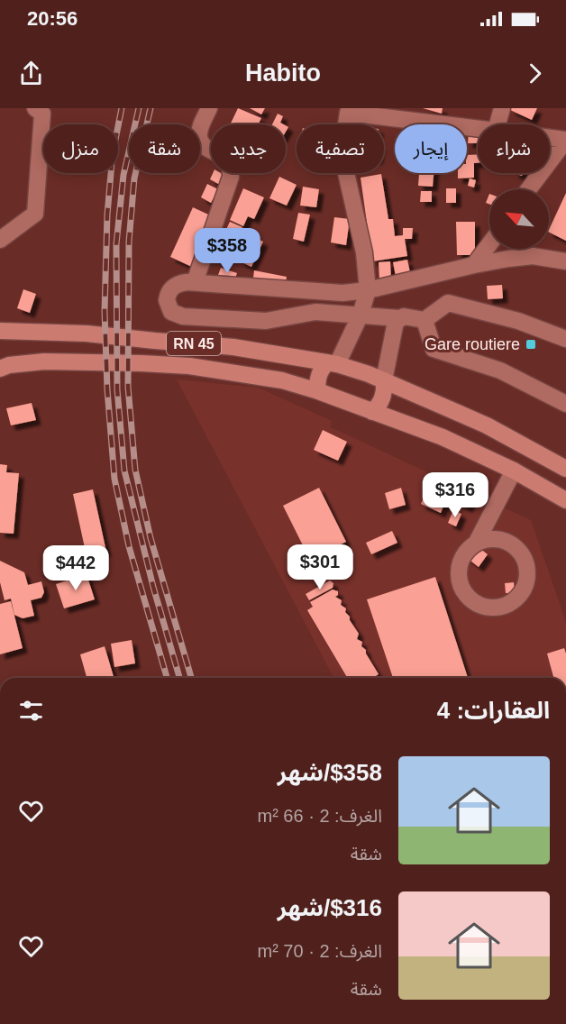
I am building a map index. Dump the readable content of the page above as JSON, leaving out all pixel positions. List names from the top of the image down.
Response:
{
  "streets": {
    "main road": ["RN 45"]
  },
  "places": {
    "transit": ["Gare routiere"]
  },
  "north": "top left",
  "page": {
    "status": "20:56",
    "header": "Habito",
    "chip": [
      "شراء",
      "إيجار",
      "تصفية",
      "جديد",
      "شقة",
      "منزل"
    ],
    "price": [
      "$358",
      "$316",
      "$301",
      "$442"
    ],
    "heading": "العقارات: 4",
    "list": [
      {
        "name": "$358/شهر",
        "note": "الغرف: 2 · 66 m² · شقة"
      },
      {
        "name": "$316/شهر",
        "note": "الغرف: 2 · 70 m² · شقة"
      }
    ]
  }
}
